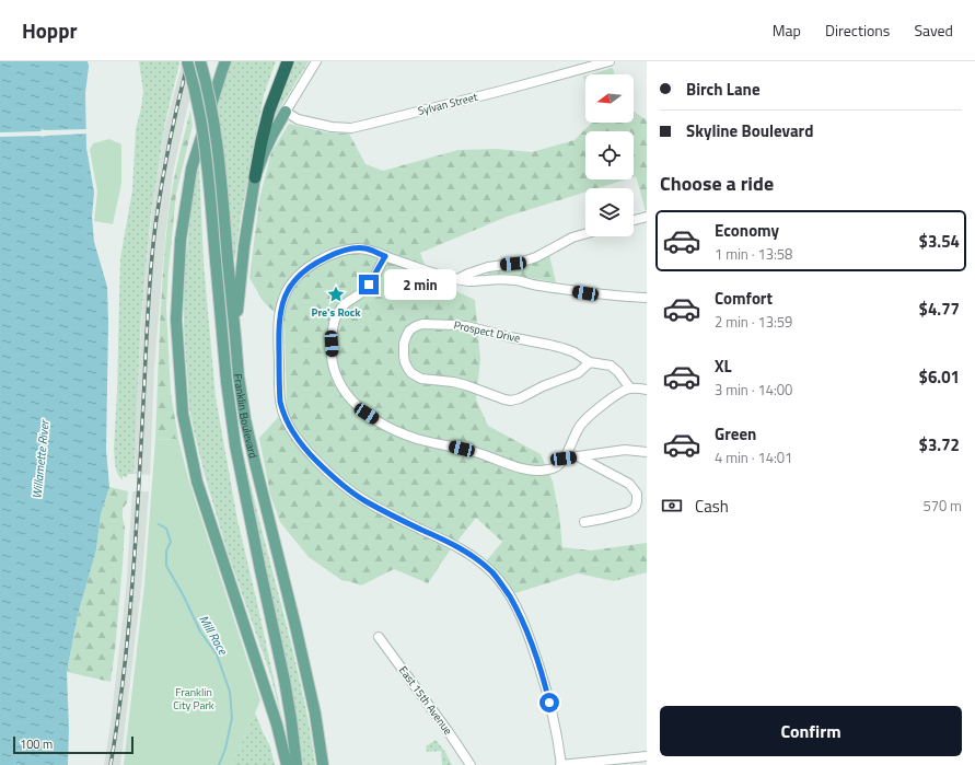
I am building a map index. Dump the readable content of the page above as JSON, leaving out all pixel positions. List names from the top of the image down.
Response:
{
  "streets": {
    "main road": ["Franklin Boulevard"],
    "street": ["Sylvan Street", "Prospect Drive", "East 15th Avenue"]
  },
  "water": ["Willamette River", "Mill Race"],
  "parks": ["Franklin City Park"],
  "places": {
    "place": ["Pre's Rock"]
  },
  "scale_bar": "100 m",
  "north": "left",
  "page": {
    "header": "Hoppr",
    "nav": ["Map", "Directions", "Saved"],
    "banner": ["Birch Lane", "Skyline Boulevard"],
    "heading": "Choose a ride",
    "list": [
      {
        "name": "Economy",
        "note": "1 min · 13:58",
        "value": "$3.54"
      },
      {
        "name": "Comfort",
        "note": "2 min · 13:59",
        "value": "$4.77"
      },
      {
        "name": "XL",
        "note": "3 min · 14:00",
        "value": "$6.01"
      },
      {
        "name": "Green",
        "note": "4 min · 14:01",
        "value": "$3.72"
      }
    ],
    "bubble": "2 min",
    "pay": ["Cash", "570 m"],
    "buttons": "Confirm",
    "scale": "100 m"
  }
}
